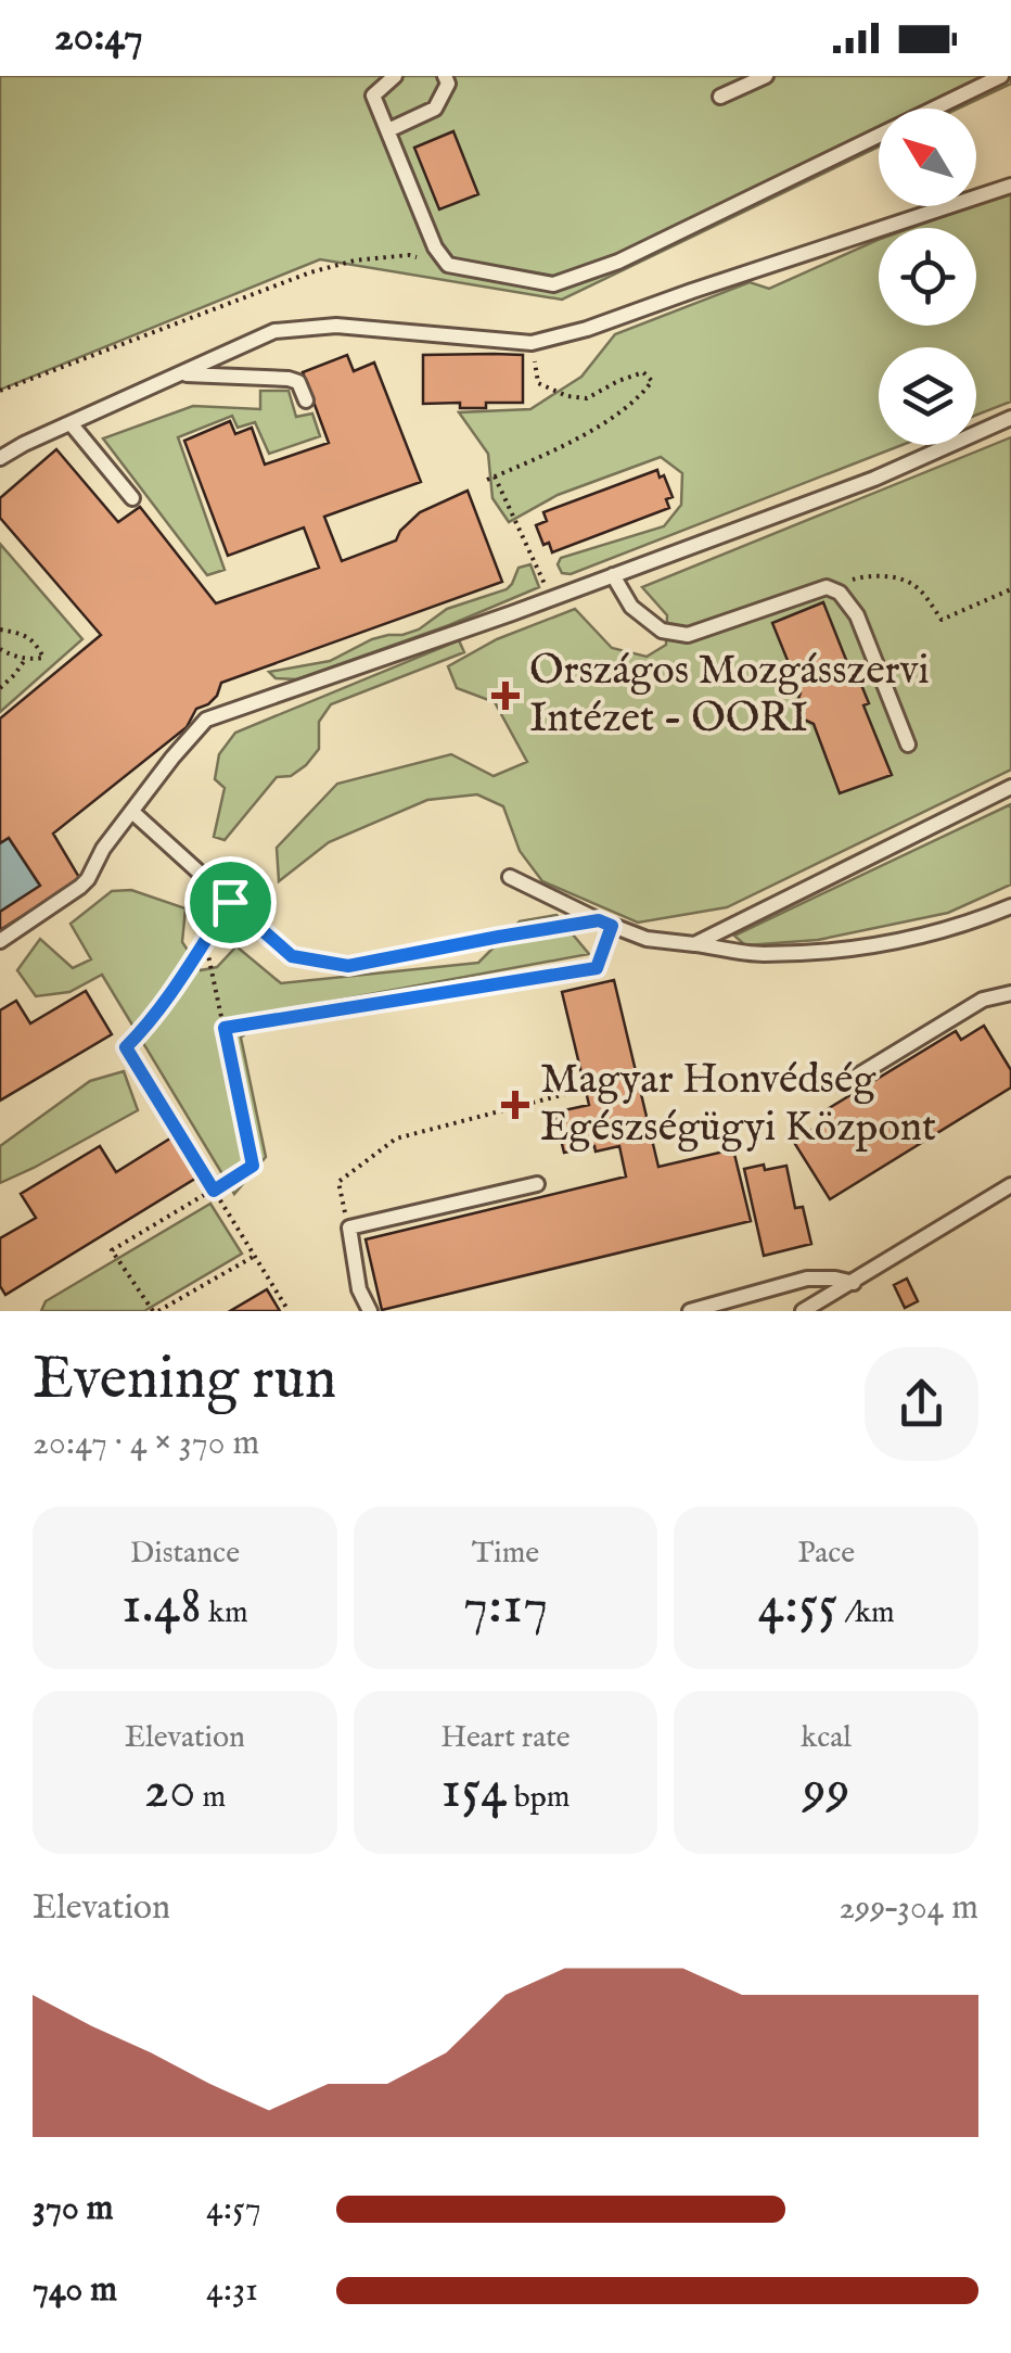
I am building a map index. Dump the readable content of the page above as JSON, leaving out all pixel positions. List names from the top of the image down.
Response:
{
  "places": {
    "health": ["Országos Mozgásszervi Intézet - OORI", "Magyar Honvédség Egészségügyi Központ"]
  },
  "north": "top left",
  "page": {
    "status": "20:47",
    "heading": ["Evening run", "20:47 · 4 × 370 m"],
    "stats": [
      ["Distance", "1.48 km"],
      ["Time", "7:17"],
      ["Pace", "4:55 /km"],
      ["Elevation", "20 m"],
      ["Heart rate", "154 bpm"],
      ["kcal", "99"]
    ],
    "chart": ["Elevation", "299–304 m"],
    "list": [
      {
        "name": "370 m",
        "note": "4:57"
      },
      {
        "name": "740 m",
        "note": "4:31"
      }
    ]
  }
}
